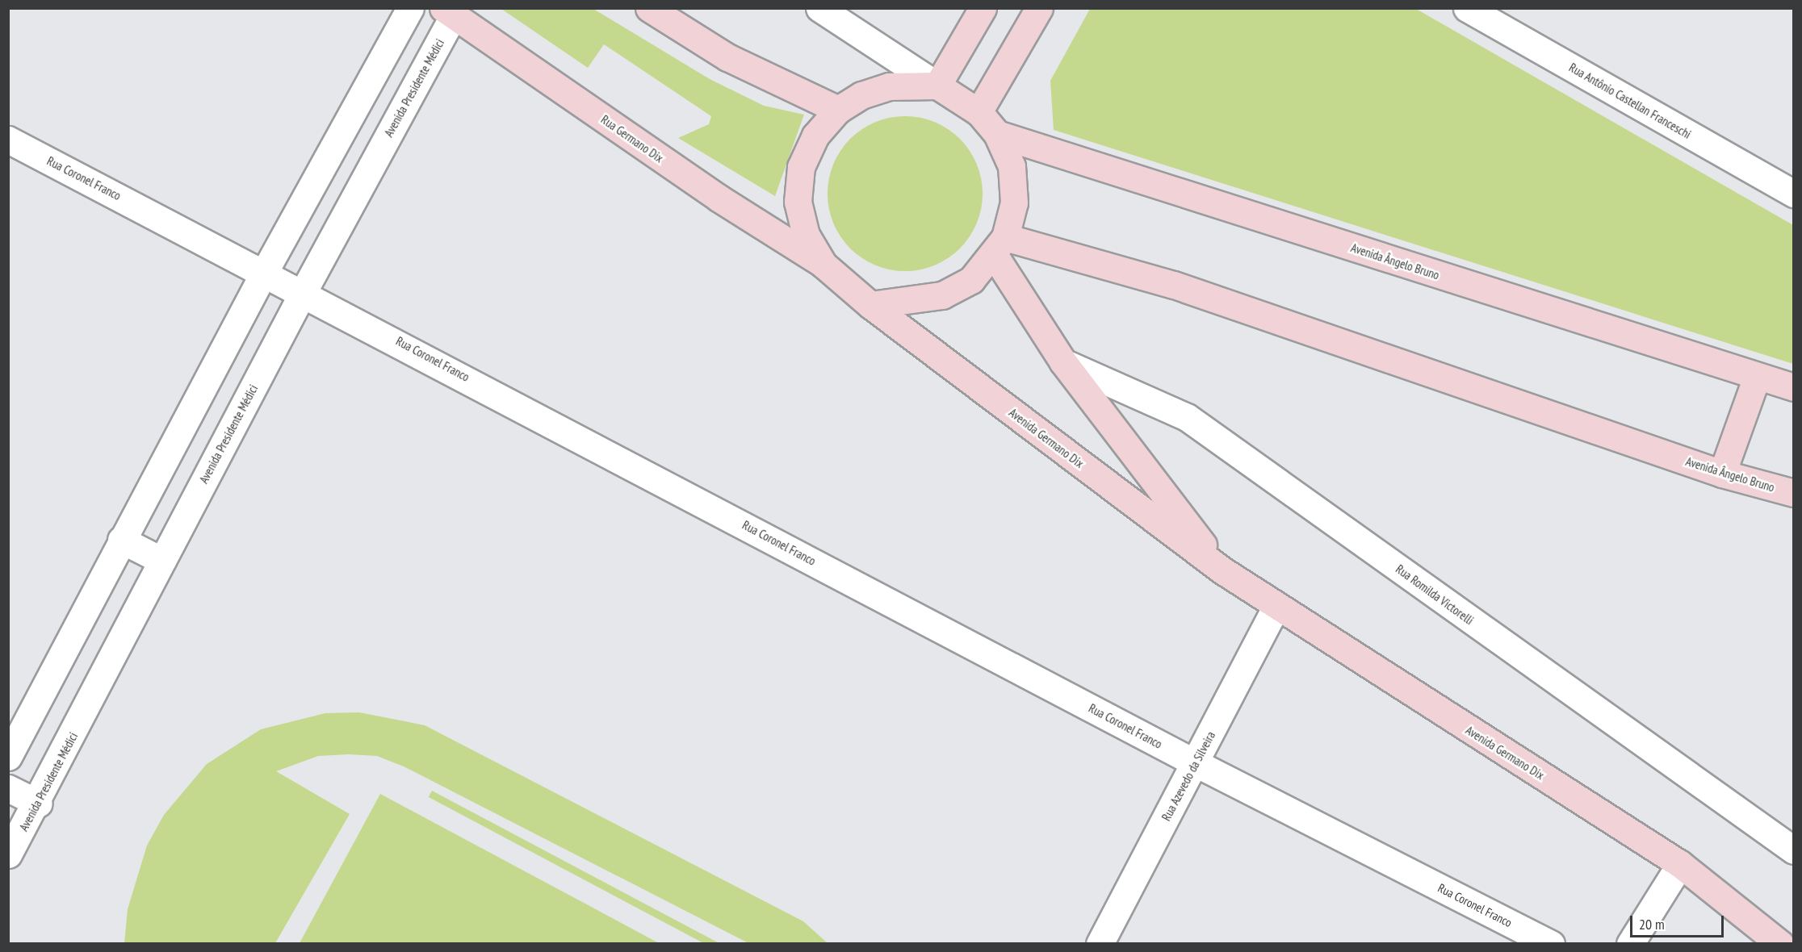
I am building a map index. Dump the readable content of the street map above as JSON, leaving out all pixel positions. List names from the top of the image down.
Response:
{
  "streets": {
    "main road": ["Rua Germano Dix", "Avenida Ângelo Bruno", "Avenida Germano Dix"],
    "street": [
      "Avenida Presidente Médici",
      "Rua Antônio Castellan Franceschi",
      "Rua Coronel Franco",
      "Rua Romilda Victorelli",
      "Rua Azevedo da Silveira"
    ]
  },
  "crossings": [
    ["Avenida Presidente Médici", "Rua Germano Dix"],
    ["Avenida Presidente Médici", "Rua Coronel Franco"],
    ["Rua Germano Dix", "Avenida Germano Dix"],
    ["Rua Coronel Franco", "Rua Azevedo da Silveira"],
    ["Avenida Ângelo Bruno", "Avenida Germano Dix"],
    ["Avenida Germano Dix", "Rua Romilda Victorelli"],
    ["Avenida Germano Dix", "Rua Azevedo da Silveira"]
  ],
  "scale_bar": "20 m"
}
